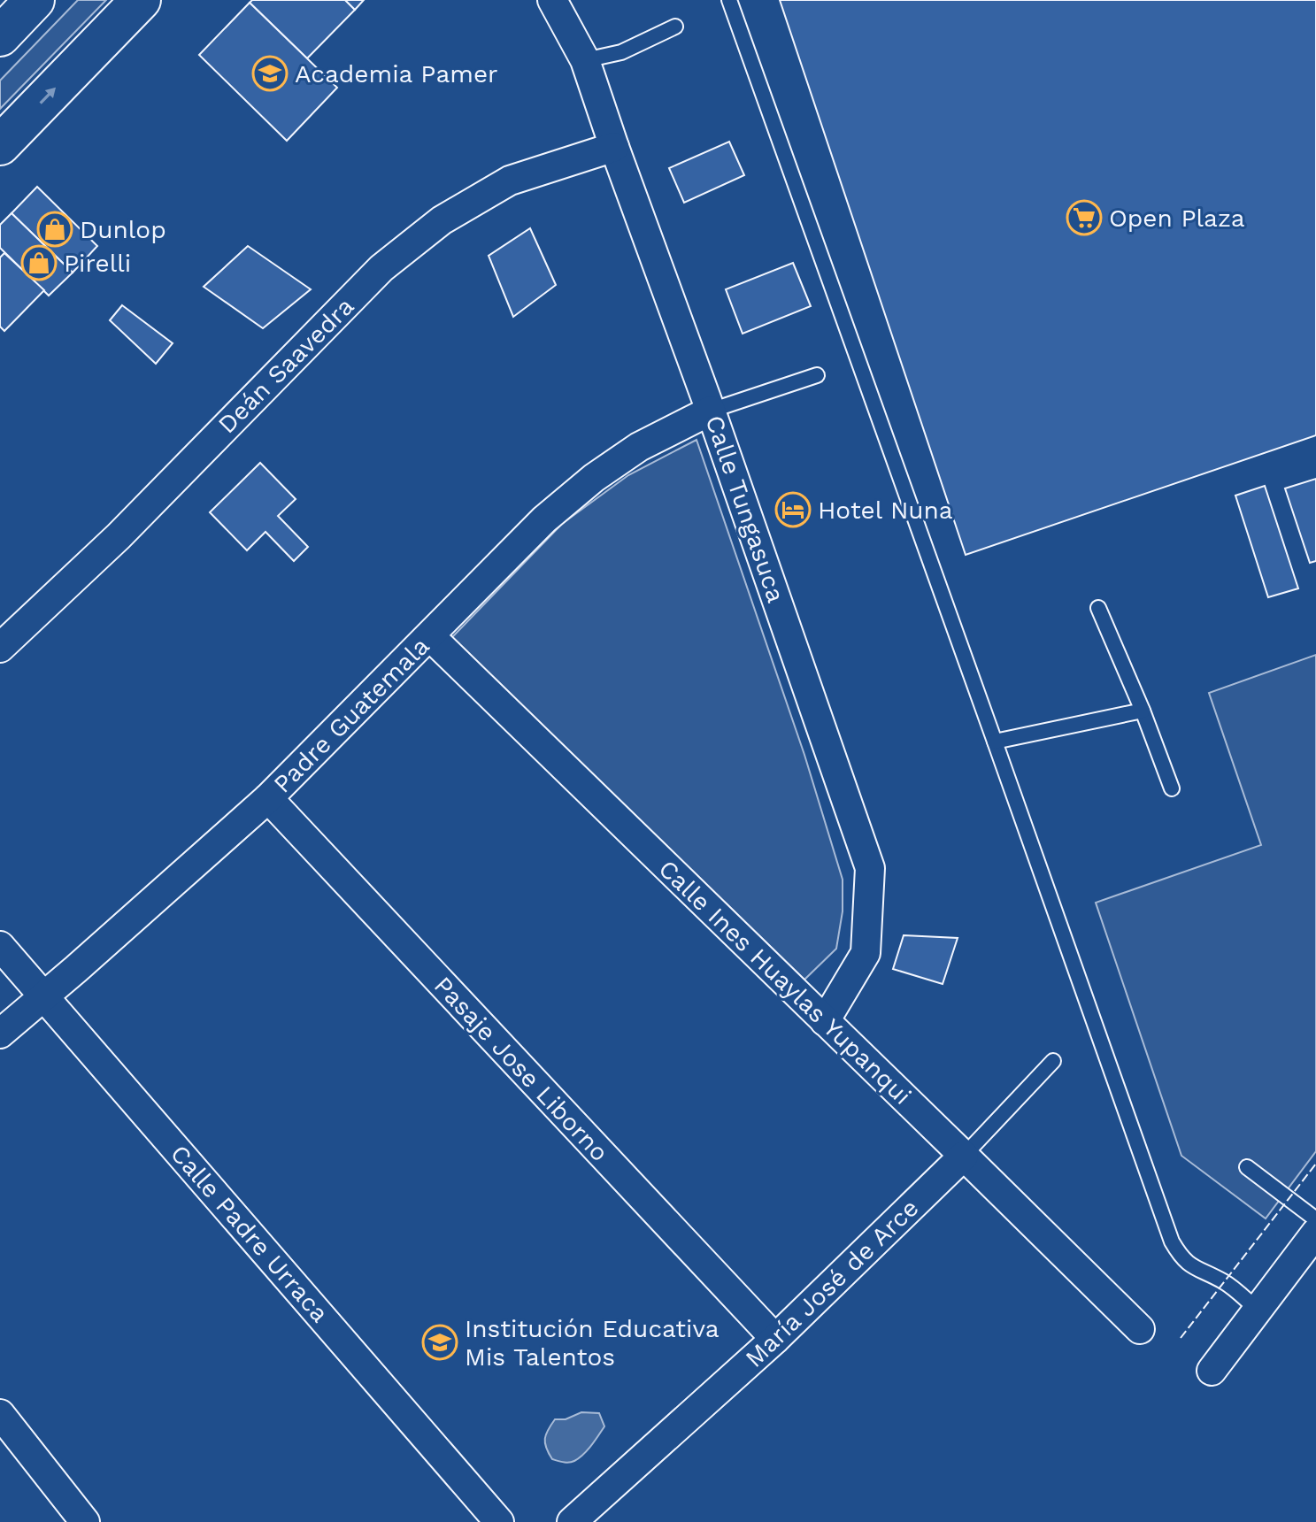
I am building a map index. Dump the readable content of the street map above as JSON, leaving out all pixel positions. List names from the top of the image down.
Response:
{
  "streets": {
    "street": [
      "Deán Saavedra",
      "Calle Tungasuca",
      "Padre Guatemala",
      "Calle Ines Huaylas Yupanqui",
      "Pasaje Jose Liborno",
      "Calle Padre Urraca",
      "María José de Arce"
    ]
  },
  "crossings": [
    ["Deán Saavedra", "Calle Tungasuca"],
    ["Calle Tungasuca", "Padre Guatemala"],
    ["Calle Tungasuca", "Calle Ines Huaylas Yupanqui"],
    ["Padre Guatemala", "Calle Ines Huaylas Yupanqui"],
    ["Padre Guatemala", "Pasaje Jose Liborno"],
    ["Padre Guatemala", "Calle Padre Urraca"],
    ["Calle Ines Huaylas Yupanqui", "María José de Arce"],
    ["Pasaje Jose Liborno", "María José de Arce"]
  ],
  "places": {
    "school or university": ["Academia Pamer", "Institución Educativa Mis Talentos"],
    "supermarket": ["Open Plaza"],
    "shop": ["Dunlop", "Pirelli"],
    "hotel": ["Hotel Nuna"]
  }
}
